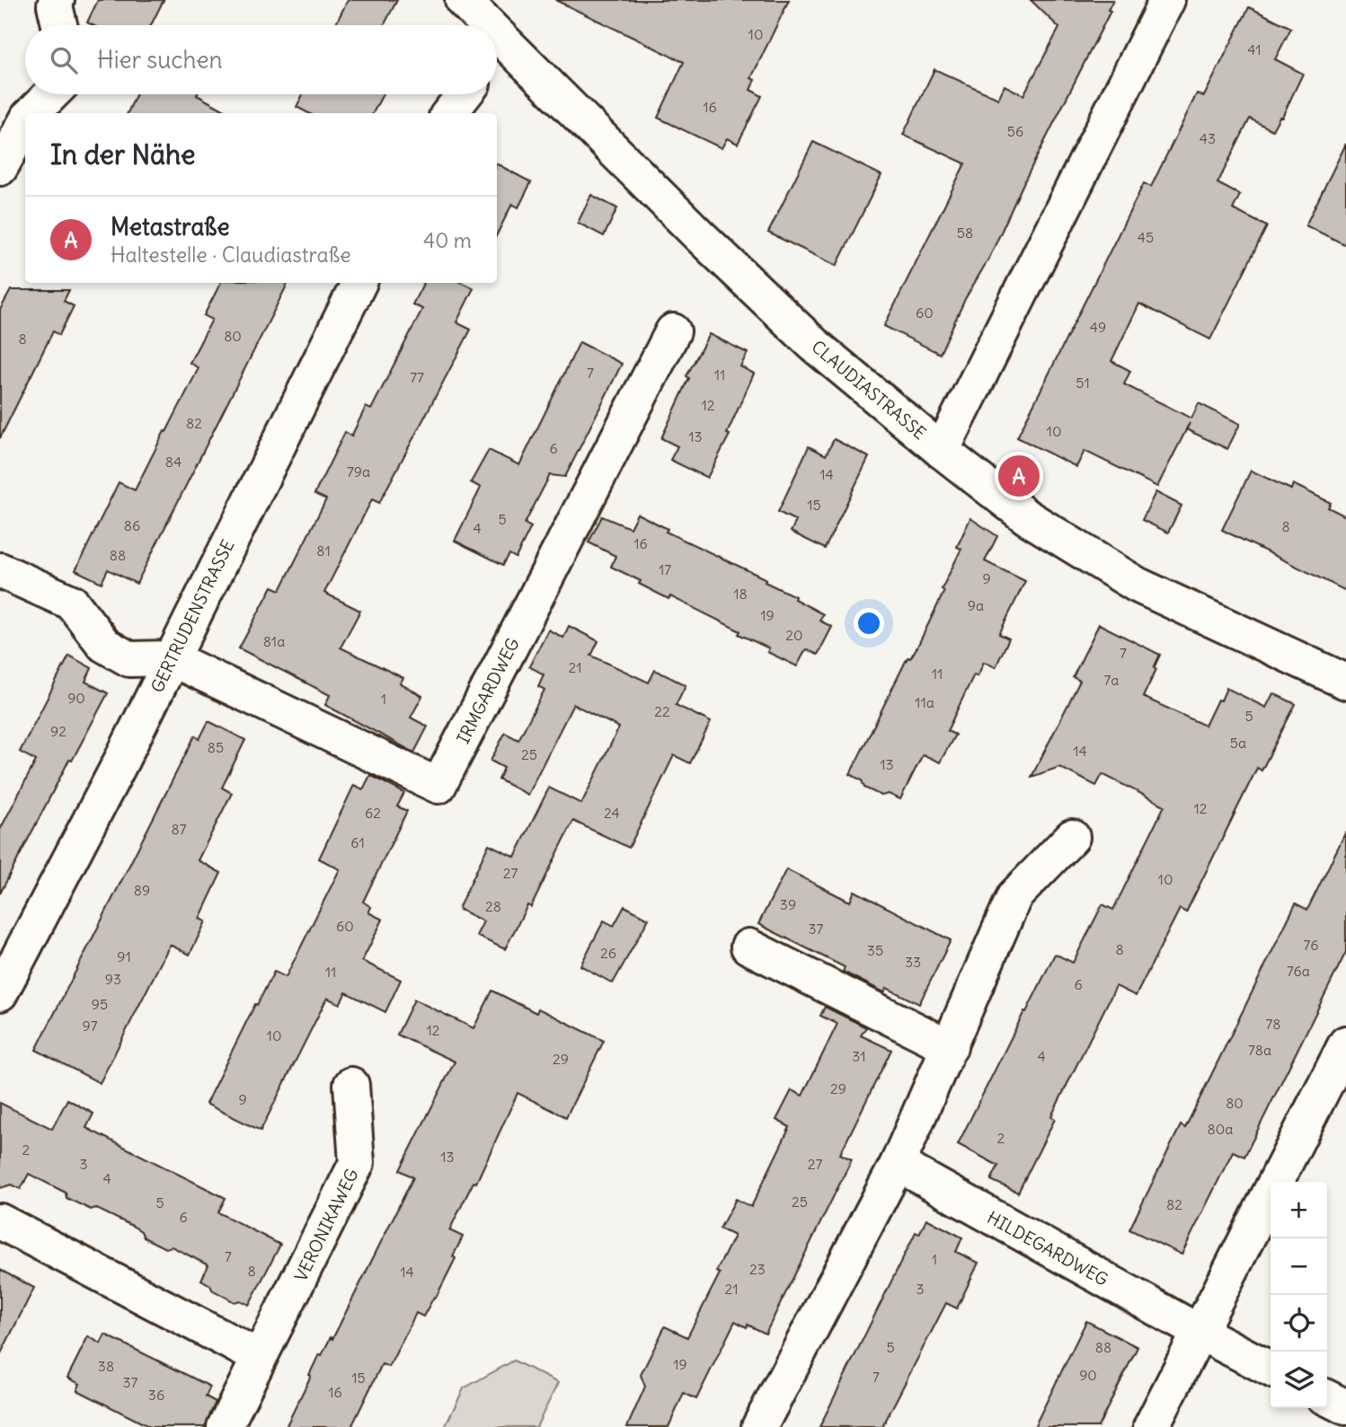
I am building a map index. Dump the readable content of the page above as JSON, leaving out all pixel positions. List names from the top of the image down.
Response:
{
  "streets": {
    "street": [
      "CLAUDIASTRASSE",
      "GERTRUDENSTRASSE",
      "IRMGARDWEG",
      "VERONIKAWEG",
      "HILDEGARDWEG"
    ]
  },
  "crossings": [
    ["GERTRUDENSTRASSE", "IRMGARDWEG"]
  ],
  "house_numbers": [
    "10",
    "41",
    "16",
    "56",
    "43",
    "58",
    "45",
    "60",
    "49",
    "80",
    "8",
    "7",
    "11",
    "77",
    "51",
    "12",
    "82",
    "10",
    "13",
    "6",
    "84",
    "79a",
    "14",
    "15",
    "5",
    "86",
    "8",
    "4",
    "16",
    "81",
    "88",
    "17",
    "9",
    "18",
    "9a",
    "19",
    "20",
    "81a",
    "7",
    "21",
    "11",
    "7a",
    "90",
    "1",
    "11a",
    "22",
    "5",
    "92",
    "5a",
    "85",
    "14",
    "25",
    "13",
    "12",
    "62",
    "24",
    "87",
    "61",
    "27",
    "10",
    "89",
    "39",
    "28",
    "60",
    "37",
    "76",
    "8",
    "35",
    "26",
    "91",
    "33",
    "76a",
    "11",
    "93",
    "6",
    "95",
    "78",
    "97",
    "12",
    "10",
    "78a",
    "31",
    "4",
    "29",
    "29",
    "9",
    "80",
    "80a",
    "2",
    "2",
    "13",
    "3",
    "27",
    "4",
    "25",
    "5",
    "82",
    "6",
    "7",
    "1",
    "23",
    "8",
    "14",
    "21",
    "3",
    "5",
    "88",
    "19",
    "38",
    "90",
    "7",
    "15",
    "37",
    "16",
    "36"
  ],
  "page": {
    "search": "Hier suchen",
    "heading": "In der Nähe",
    "list": [
      {
        "mark": "A",
        "name": "Metastraße",
        "note": "Haltestelle · Claudiastraße",
        "value": "40 m"
      }
    ],
    "pins": "A",
    "map_buttons": ["+", "−"]
  }
}
